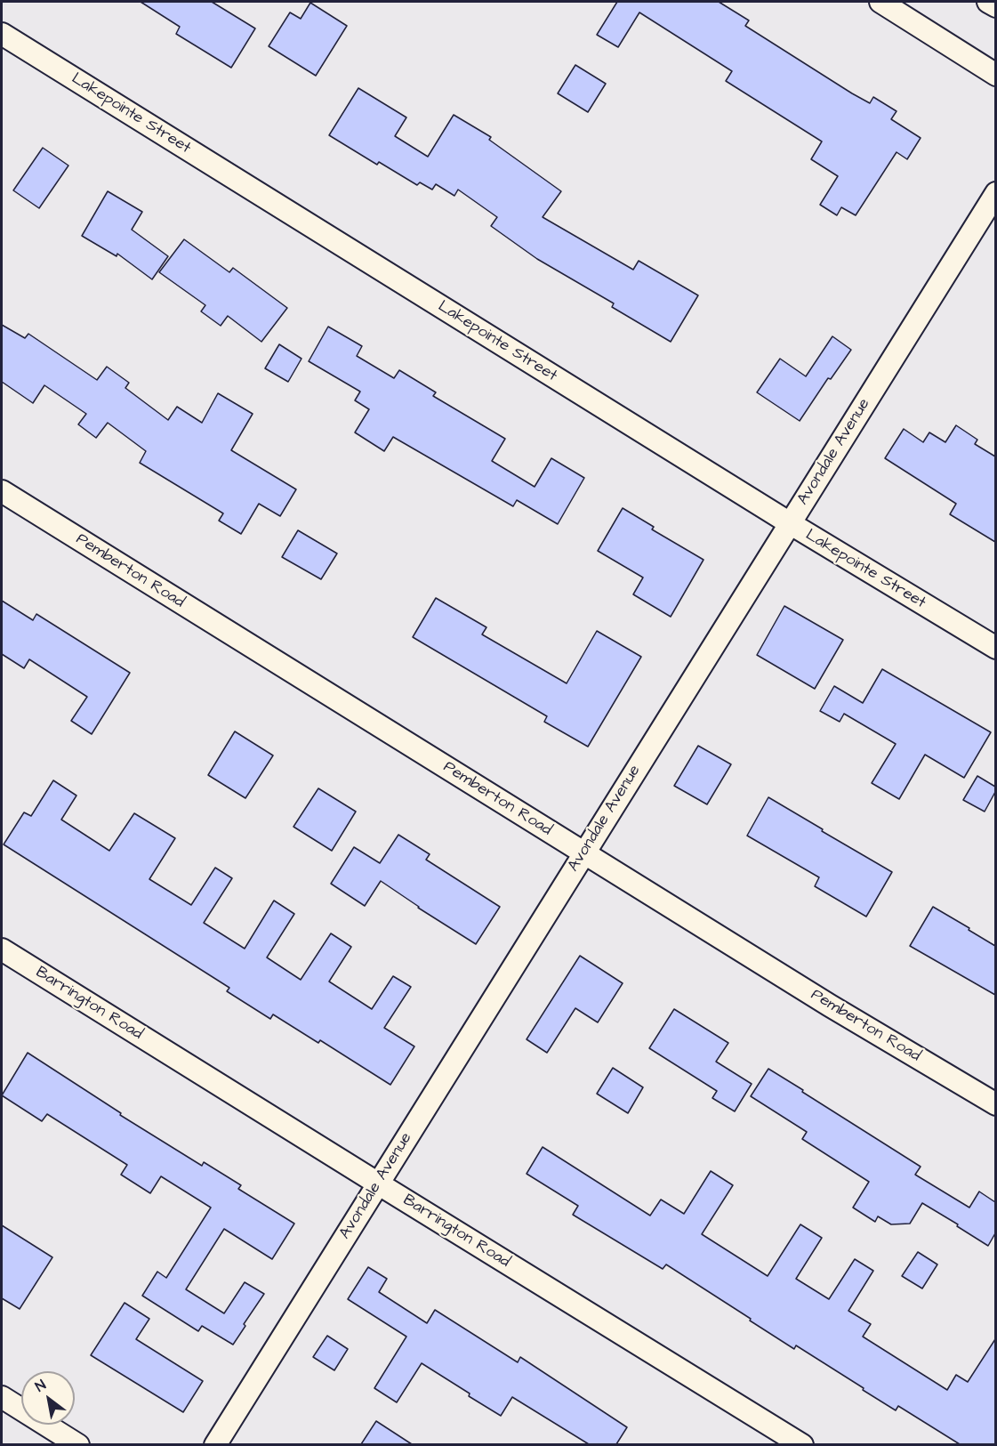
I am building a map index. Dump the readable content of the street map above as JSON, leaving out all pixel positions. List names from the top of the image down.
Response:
{
  "streets": {
    "street": [
      "Lakepointe Street",
      "Avondale Avenue",
      "Pemberton Road",
      "Barrington Road"
    ]
  },
  "crossings": [
    ["Lakepointe Street", "Avondale Avenue"],
    ["Avondale Avenue", "Pemberton Road"],
    ["Avondale Avenue", "Barrington Road"]
  ],
  "north": "top left"
}
